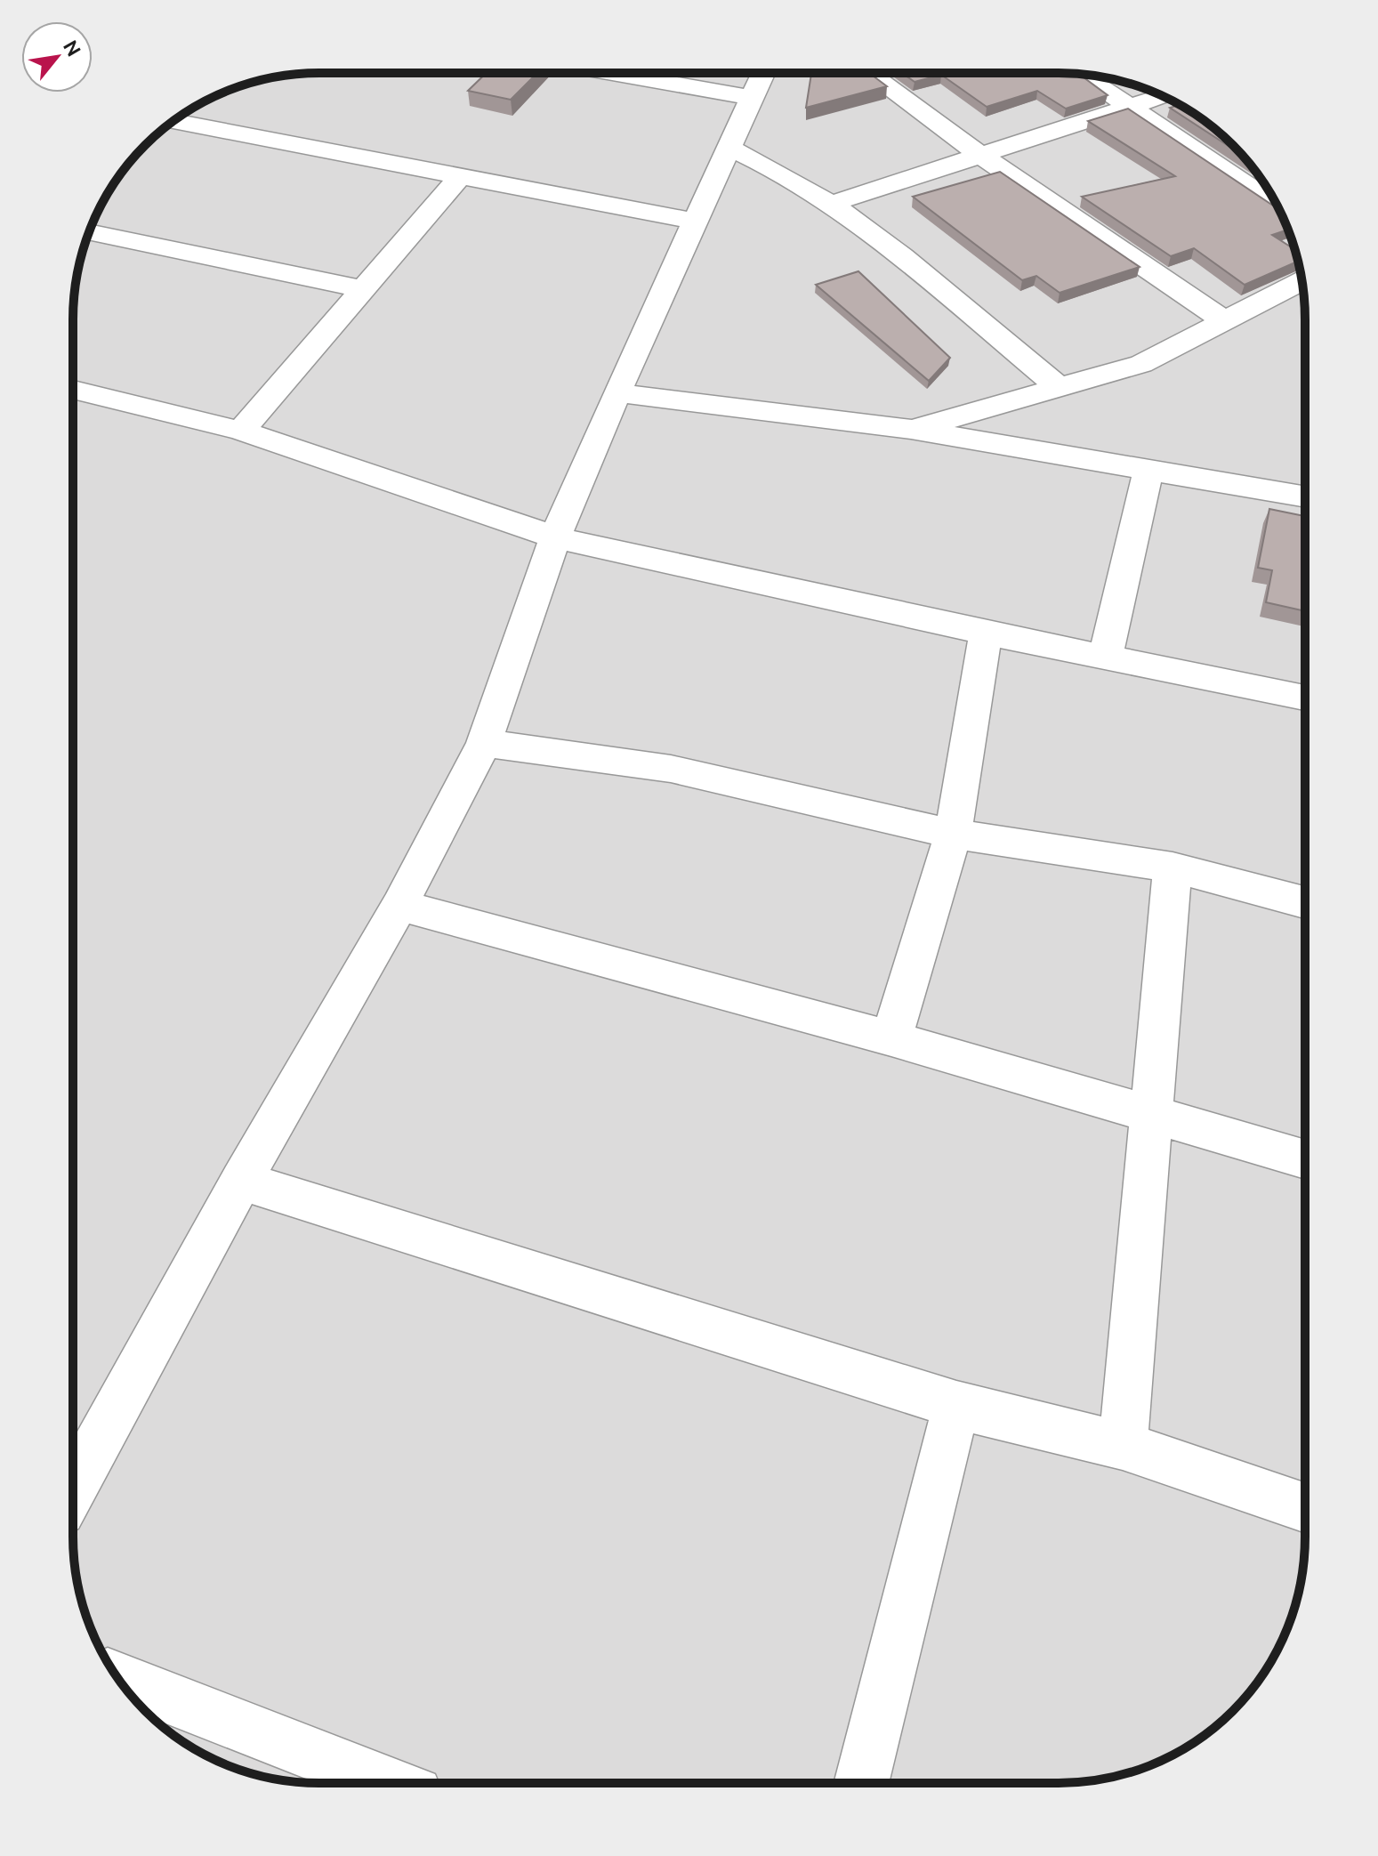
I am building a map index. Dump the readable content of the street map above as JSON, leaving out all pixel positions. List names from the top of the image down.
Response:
{
  "north": "top right"
}
